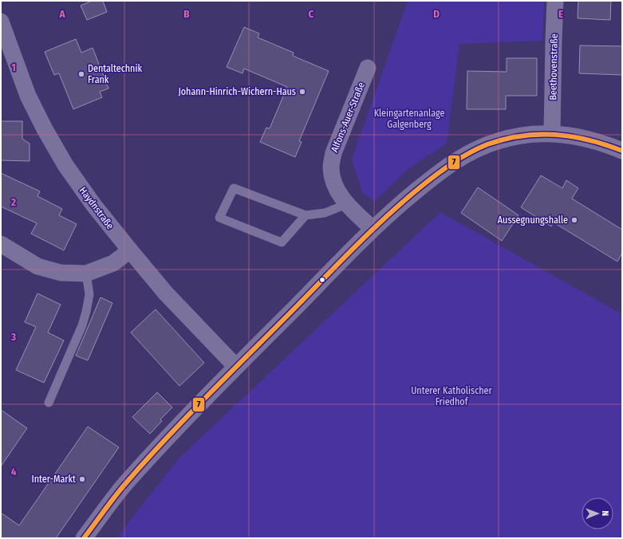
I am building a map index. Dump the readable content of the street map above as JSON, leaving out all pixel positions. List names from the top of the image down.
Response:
{
  "streets": {
    "street": ["Beethovenstraße", "Alfons-Auer-Straße", "Haydnstraße"]
  },
  "parks": ["Kleingartenanlage Galgenberg", "Unterer Katholischer Friedhof"],
  "places": [
    "Dentaltechnik Frank",
    "Johann-Hinrich-Wichern-Haus",
    "Aussegnungshalle",
    "Inter-Markt"
  ],
  "lines": ["transit line 7"],
  "north": "right",
  "grid": {
    "columns": [
      "A",
      "B",
      "C",
      "D",
      "E"
    ],
    "rows": [
      "1",
      "2",
      "3",
      "4"
    ]
  }
}
